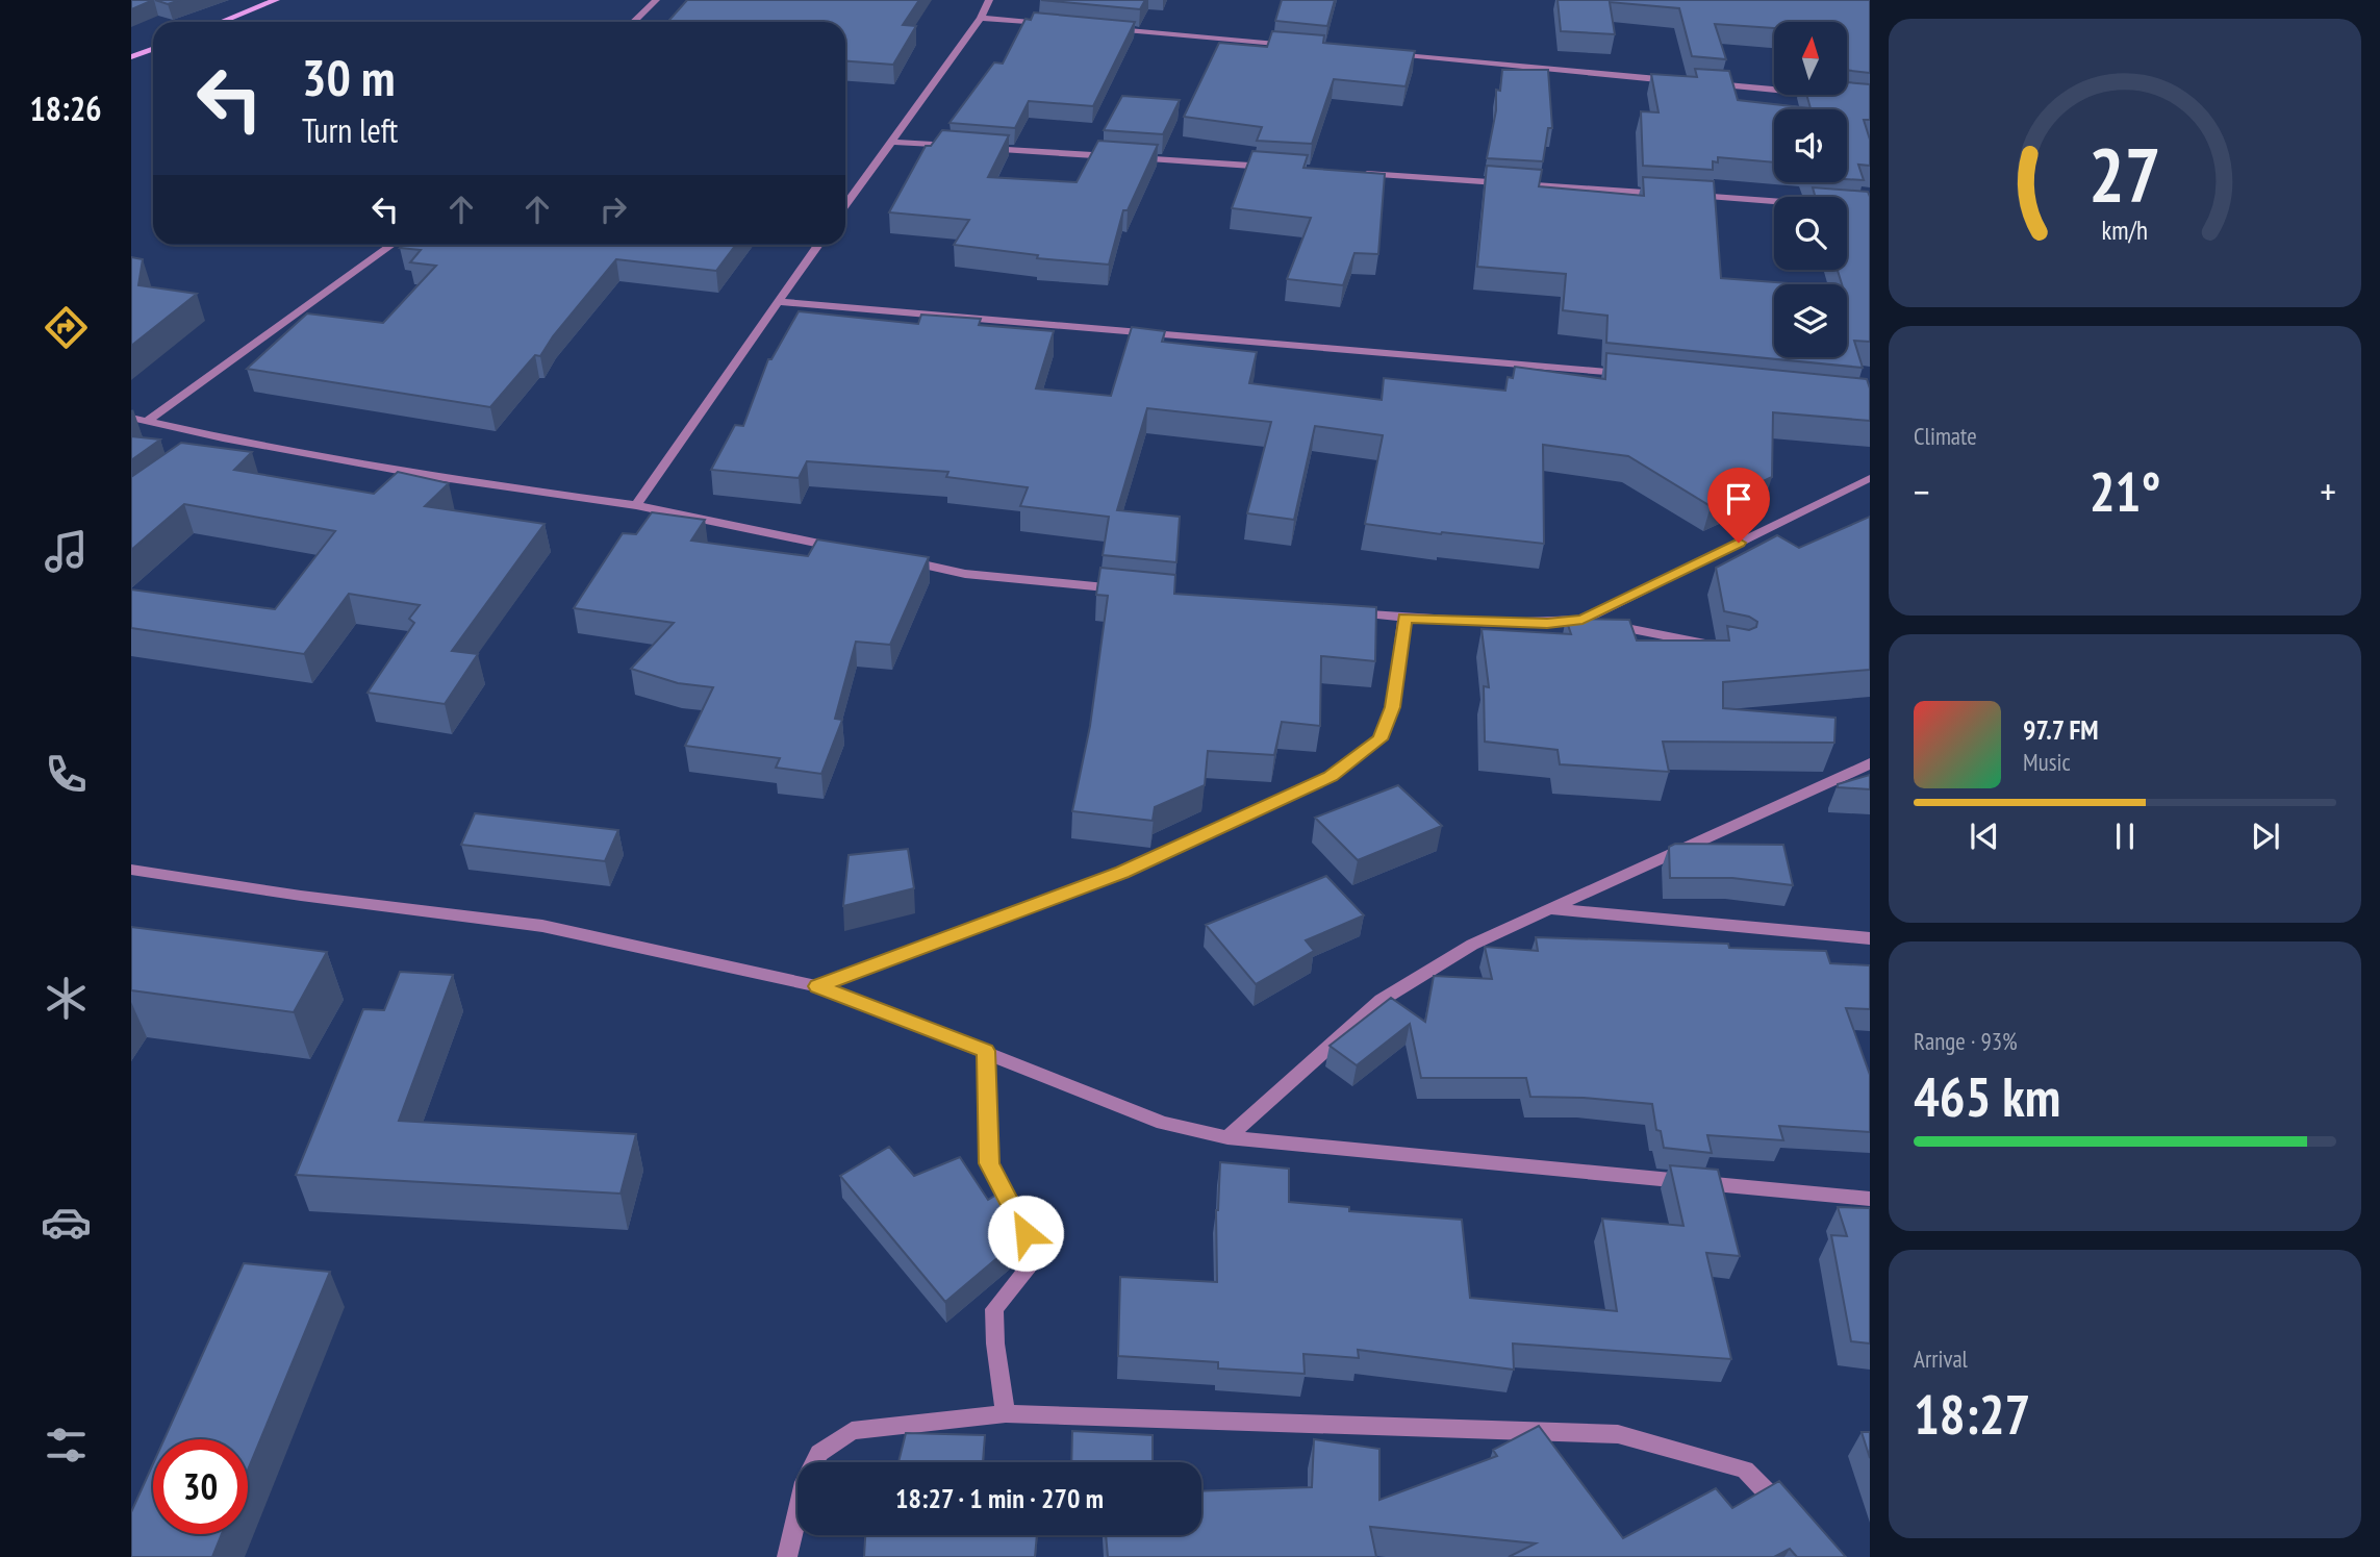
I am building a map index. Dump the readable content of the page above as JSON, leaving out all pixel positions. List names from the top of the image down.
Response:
{
  "north": "top",
  "page": {
    "tabs": "18:26",
    "turn": ["30 m", "Turn left"],
    "tile": [
      "Climate",
      ["Range · 93%", "465 km"],
      ["Arrival", "18:27"]
    ],
    "heat": ["−", "21°", "+"],
    "song": ["97.7 FM", "Music"],
    "limit": "30",
    "trip": "18:27 · 1 min · 270 m",
    "gauge": ["27", "km/h"]
  }
}
